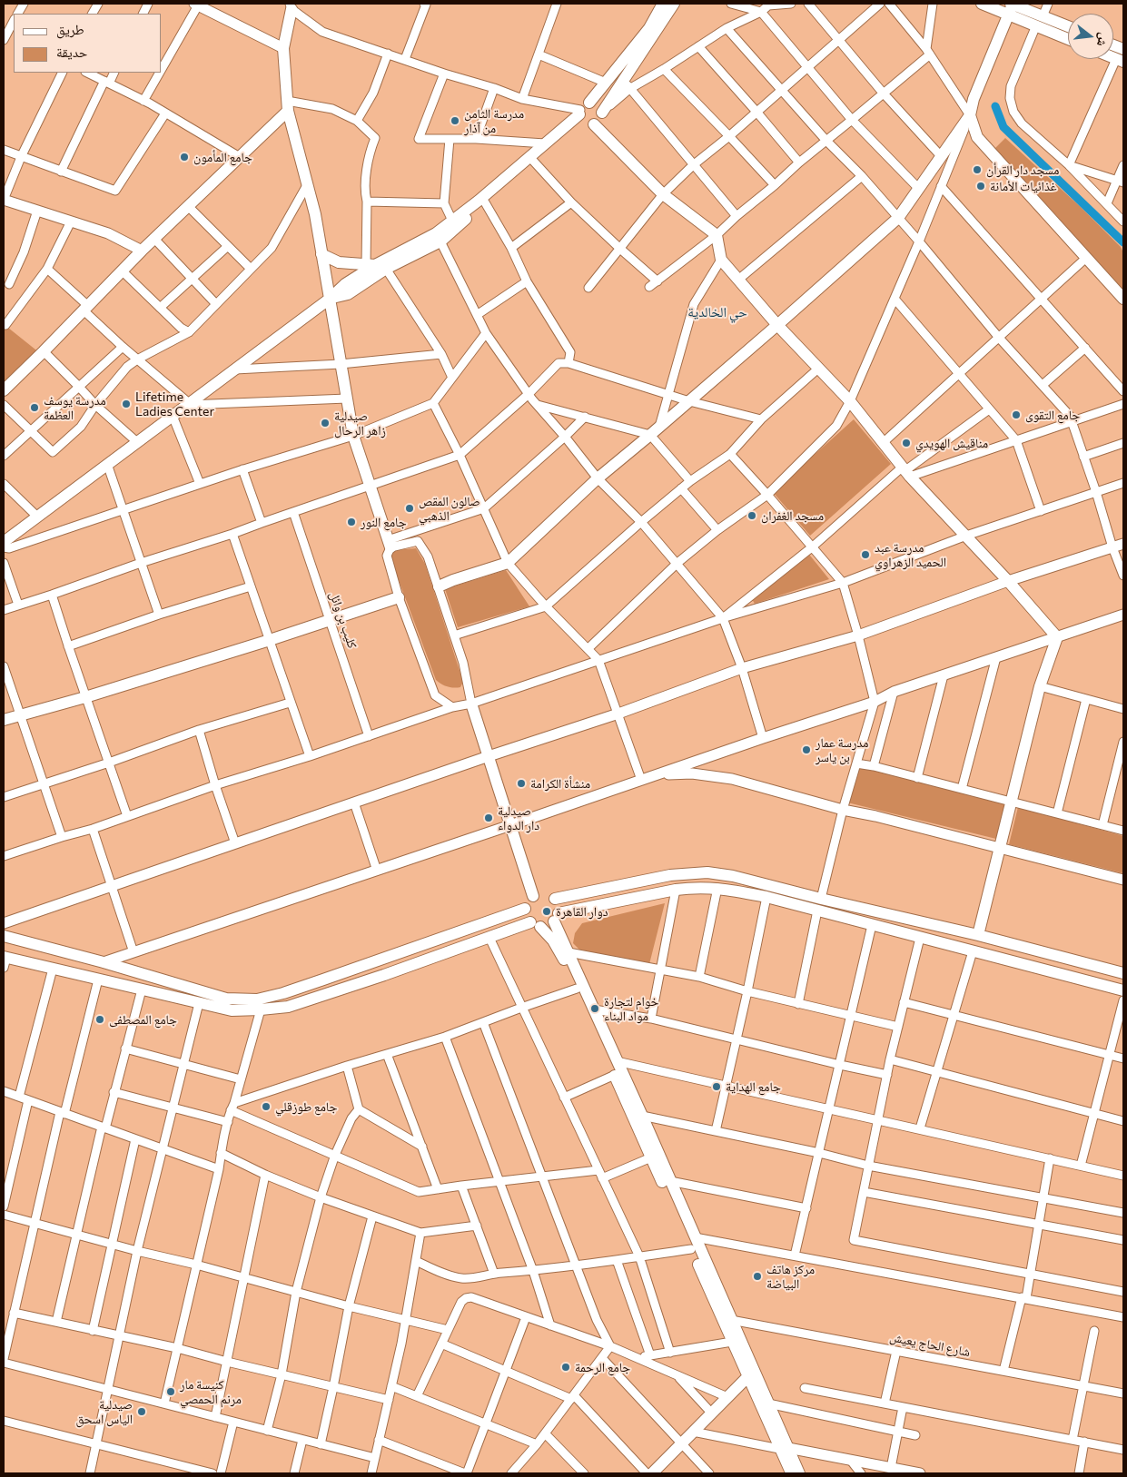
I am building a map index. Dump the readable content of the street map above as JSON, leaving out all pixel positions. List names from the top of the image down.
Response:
{
  "streets": {
    "street": ["كليب بن وائل", "شارع الحاج يعيش"]
  },
  "districts": ["حي الخالدية"],
  "places": [
    "مدرسة الثامن من آذار",
    "جامع المأمون",
    "مسجد دار القرأن",
    "غذائيات الأمانة",
    "Lifetime Ladies Center",
    "مدرسة يوسف العظمة",
    "جامع التقوى",
    "صيدلية زاهر الرحال",
    "مناقيش الهويدي",
    "صالون المقص الذهبي",
    "مسجد الغفران",
    "جامع النور",
    "مدرسة عبد الحميد الزهراوي",
    "مدرسة عمار بن ياسر",
    "منشأة الكرامة",
    "صيدلية دار الدواء",
    "دوار القاهرة",
    "خوام لتجارة مواد البناء",
    "جامع المصطفى",
    "جامع الهداية",
    "جامع طوزقلي",
    "مركز هاتف البياضة",
    "جامع الرحمة",
    "كنيسة مار مرنم الحمصي",
    "صيدلية الياس اسحق"
  ],
  "legend": ["طريق", "حديقة"],
  "north": "right"
}
